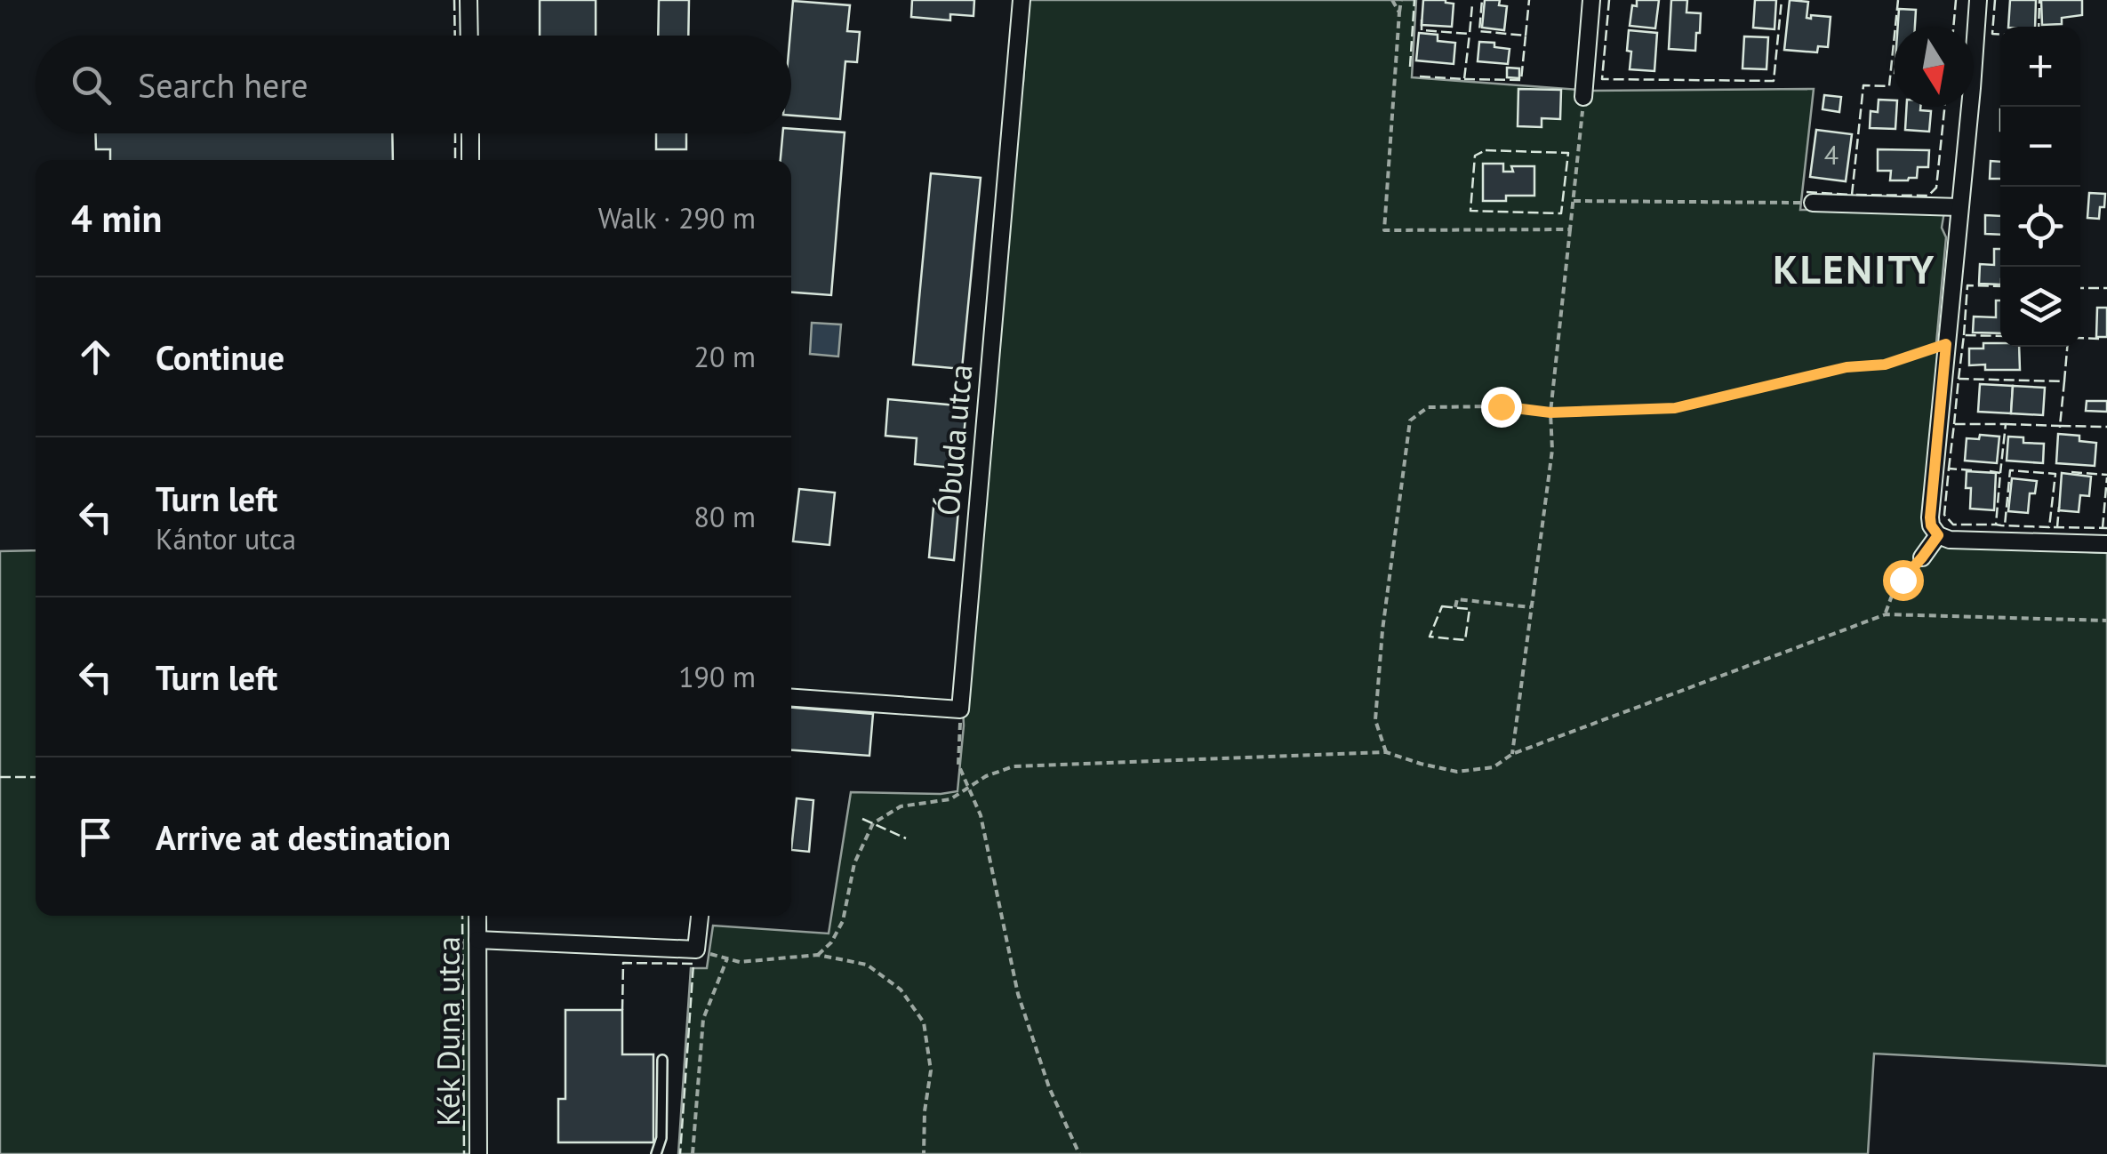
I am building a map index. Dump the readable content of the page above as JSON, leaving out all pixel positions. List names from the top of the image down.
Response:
{
  "streets": {
    "street": ["Óbuda utca", "Kék Duna utca"]
  },
  "districts": ["KLENITY"],
  "house_numbers": ["4"],
  "north": "bottom",
  "page": {
    "map_buttons": ["+", "−"],
    "search": "Search here",
    "heading": ["4 min", "Walk · 290 m"],
    "list": [
      ["Continue", "20 m"],
      ["Turn left", "Kántor utca", "80 m"],
      ["Turn left", "190 m"],
      "Arrive at destination"
    ]
  }
}
